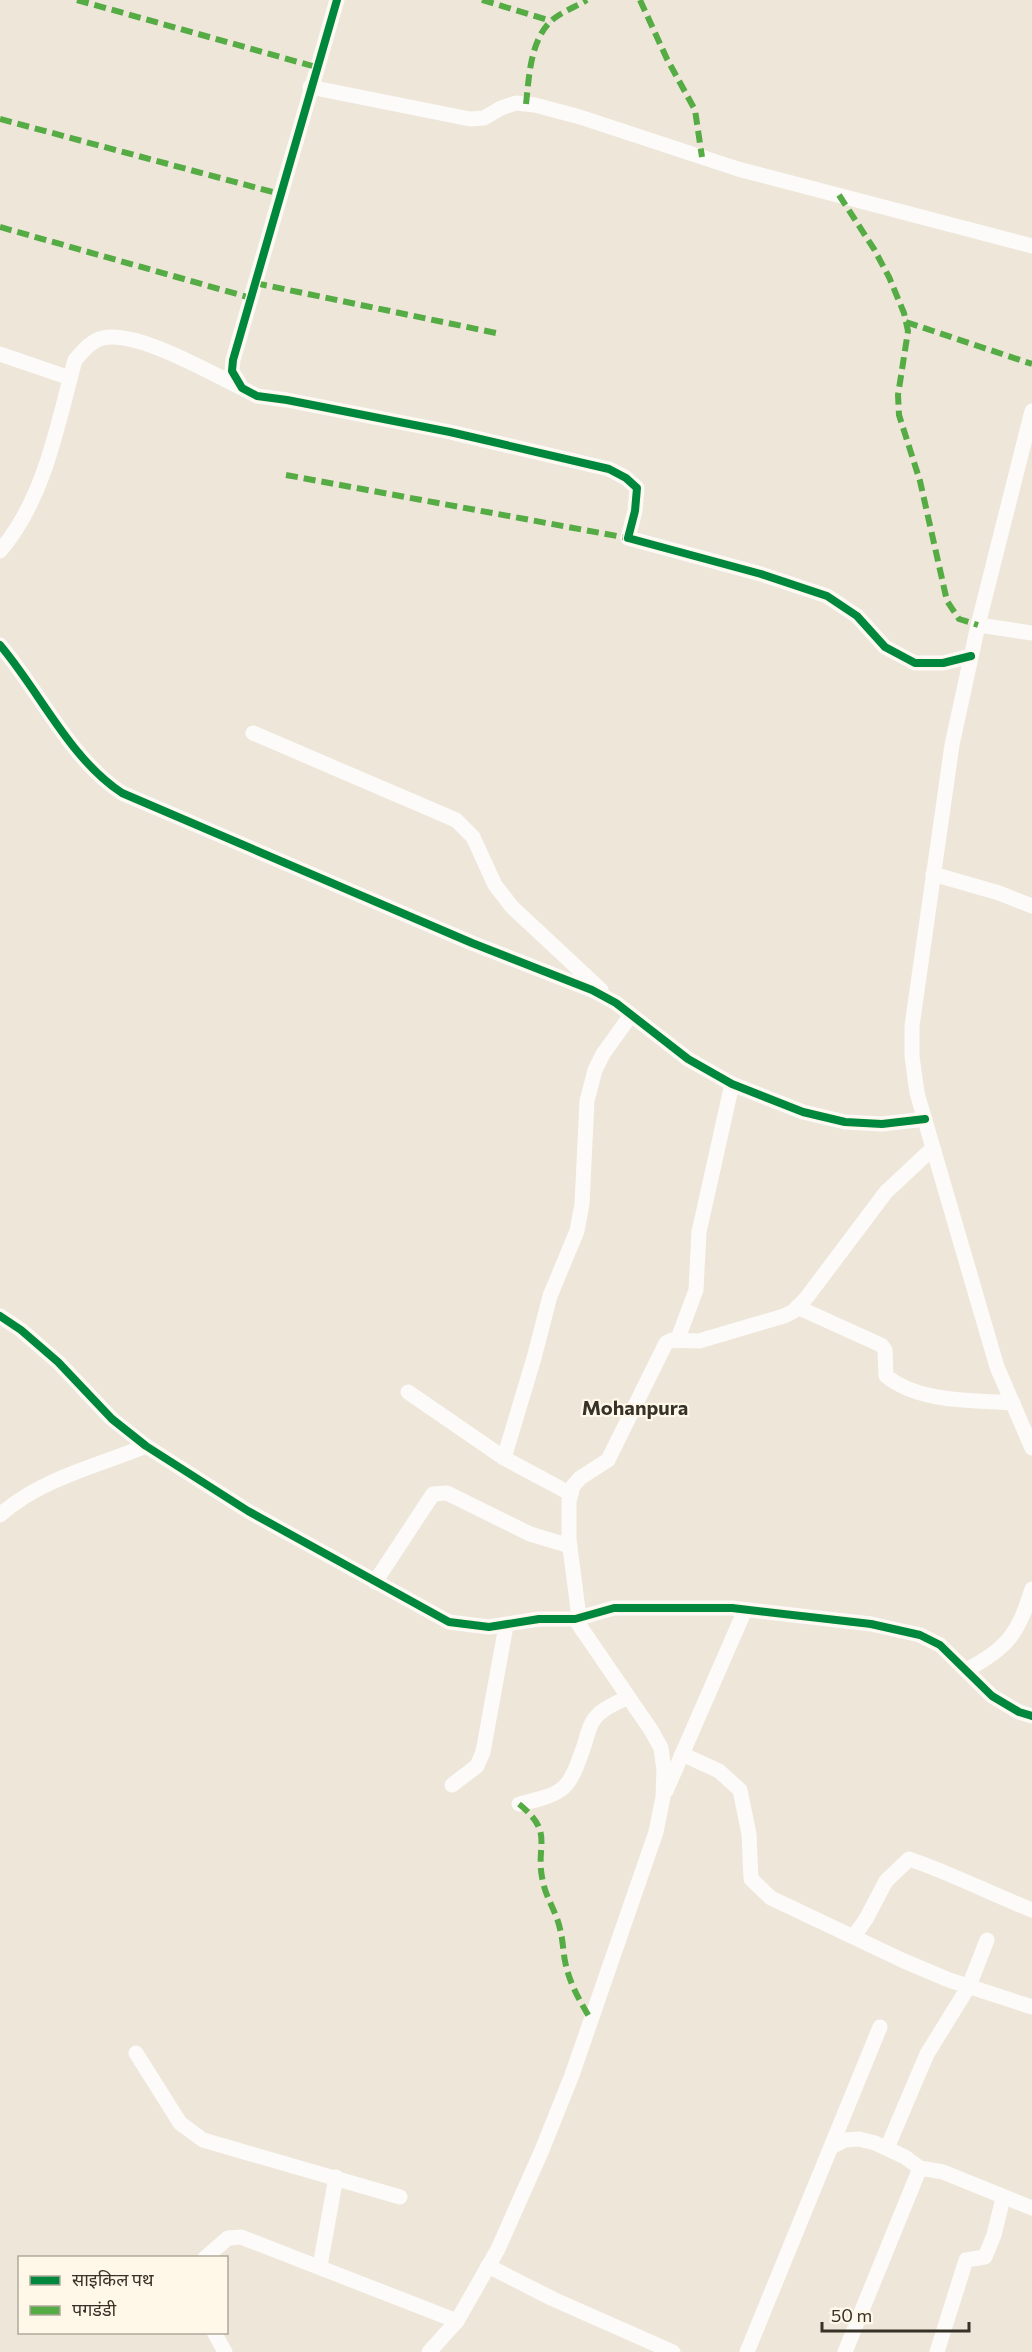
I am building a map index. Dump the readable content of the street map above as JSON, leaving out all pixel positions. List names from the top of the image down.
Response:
{
  "districts": ["Mohanpura"],
  "legend": ["साइकिल पथ", "पगडंडी"],
  "scale_bar": "50 m"
}
